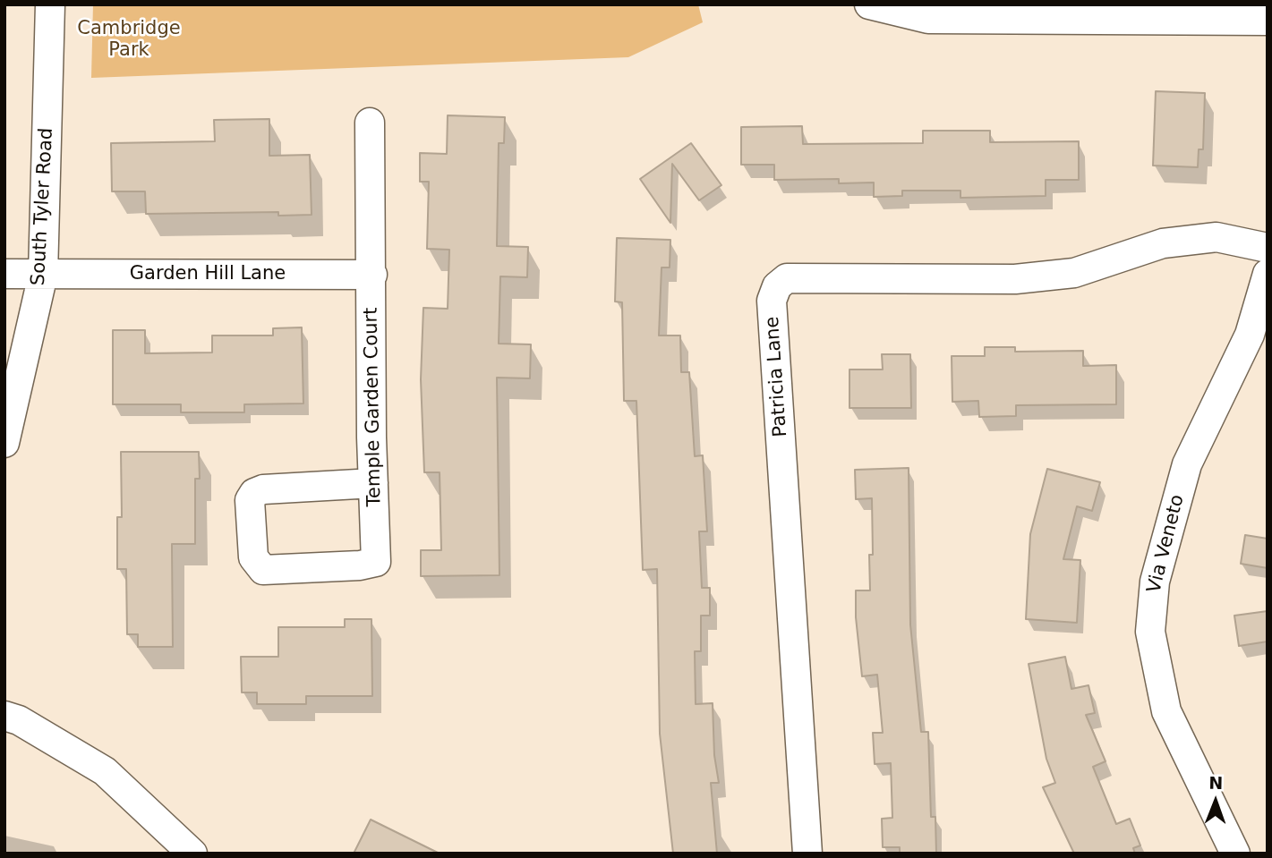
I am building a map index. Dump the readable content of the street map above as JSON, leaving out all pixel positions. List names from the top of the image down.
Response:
{
  "streets": {
    "street": [
      "South Tyler Road",
      "Garden Hill Lane",
      "Patricia Lane",
      "Temple Garden Court",
      "Via Veneto"
    ]
  },
  "crossings": [
    ["South Tyler Road", "Garden Hill Lane"],
    ["Garden Hill Lane", "Temple Garden Court"]
  ],
  "parks": ["Cambridge Park"],
  "north": "top"
}
